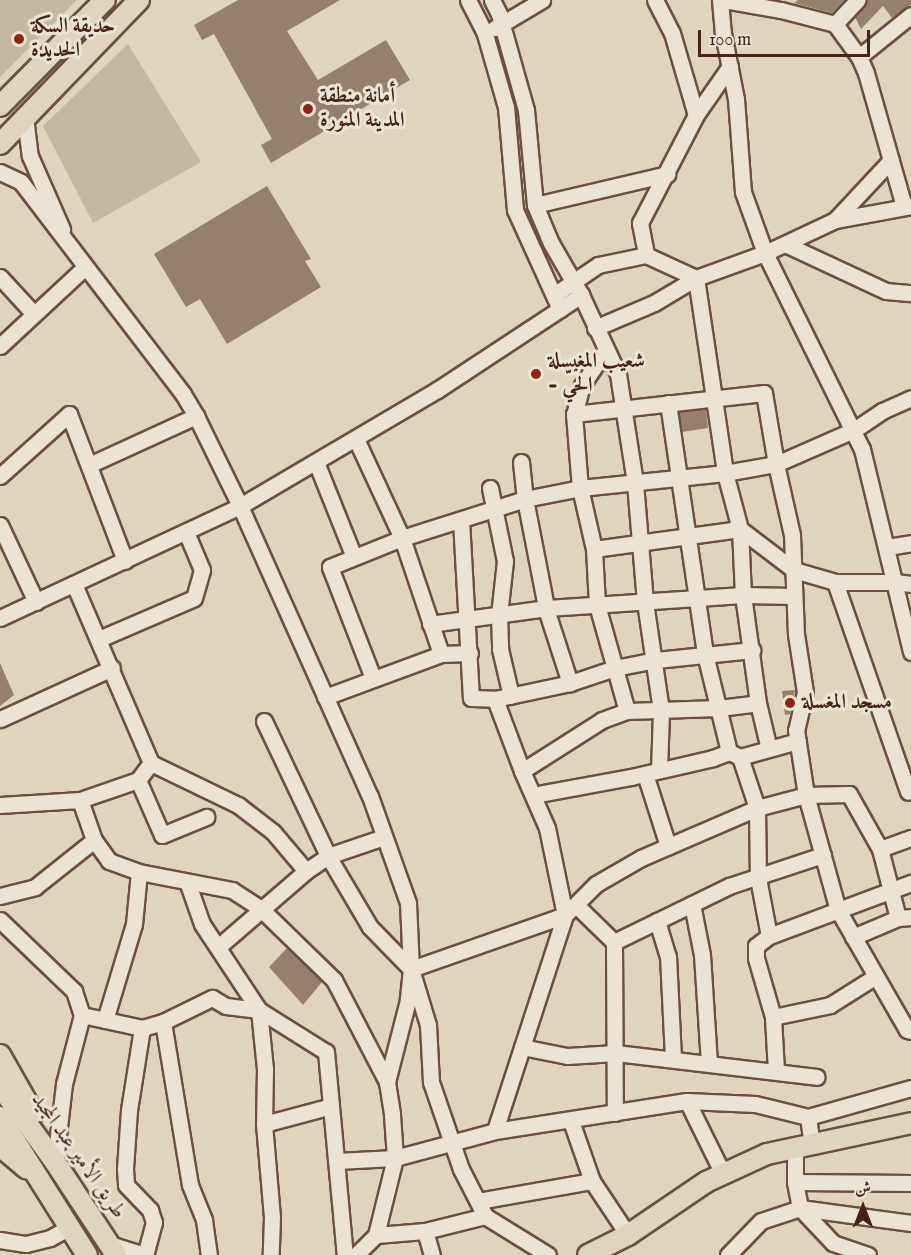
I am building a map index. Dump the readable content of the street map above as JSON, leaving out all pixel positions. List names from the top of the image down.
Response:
{
  "streets": {
    "main road": ["طريق الأمير عبد المجيد"]
  },
  "places": [
    "حديقة السكة الحديدة",
    "أمانة منطقة المدينة المنورة",
    "شعيب المغيسلة - الحيّ",
    "مسجد المغسلة"
  ],
  "scale_bar": "100 m",
  "north": "top"
}
